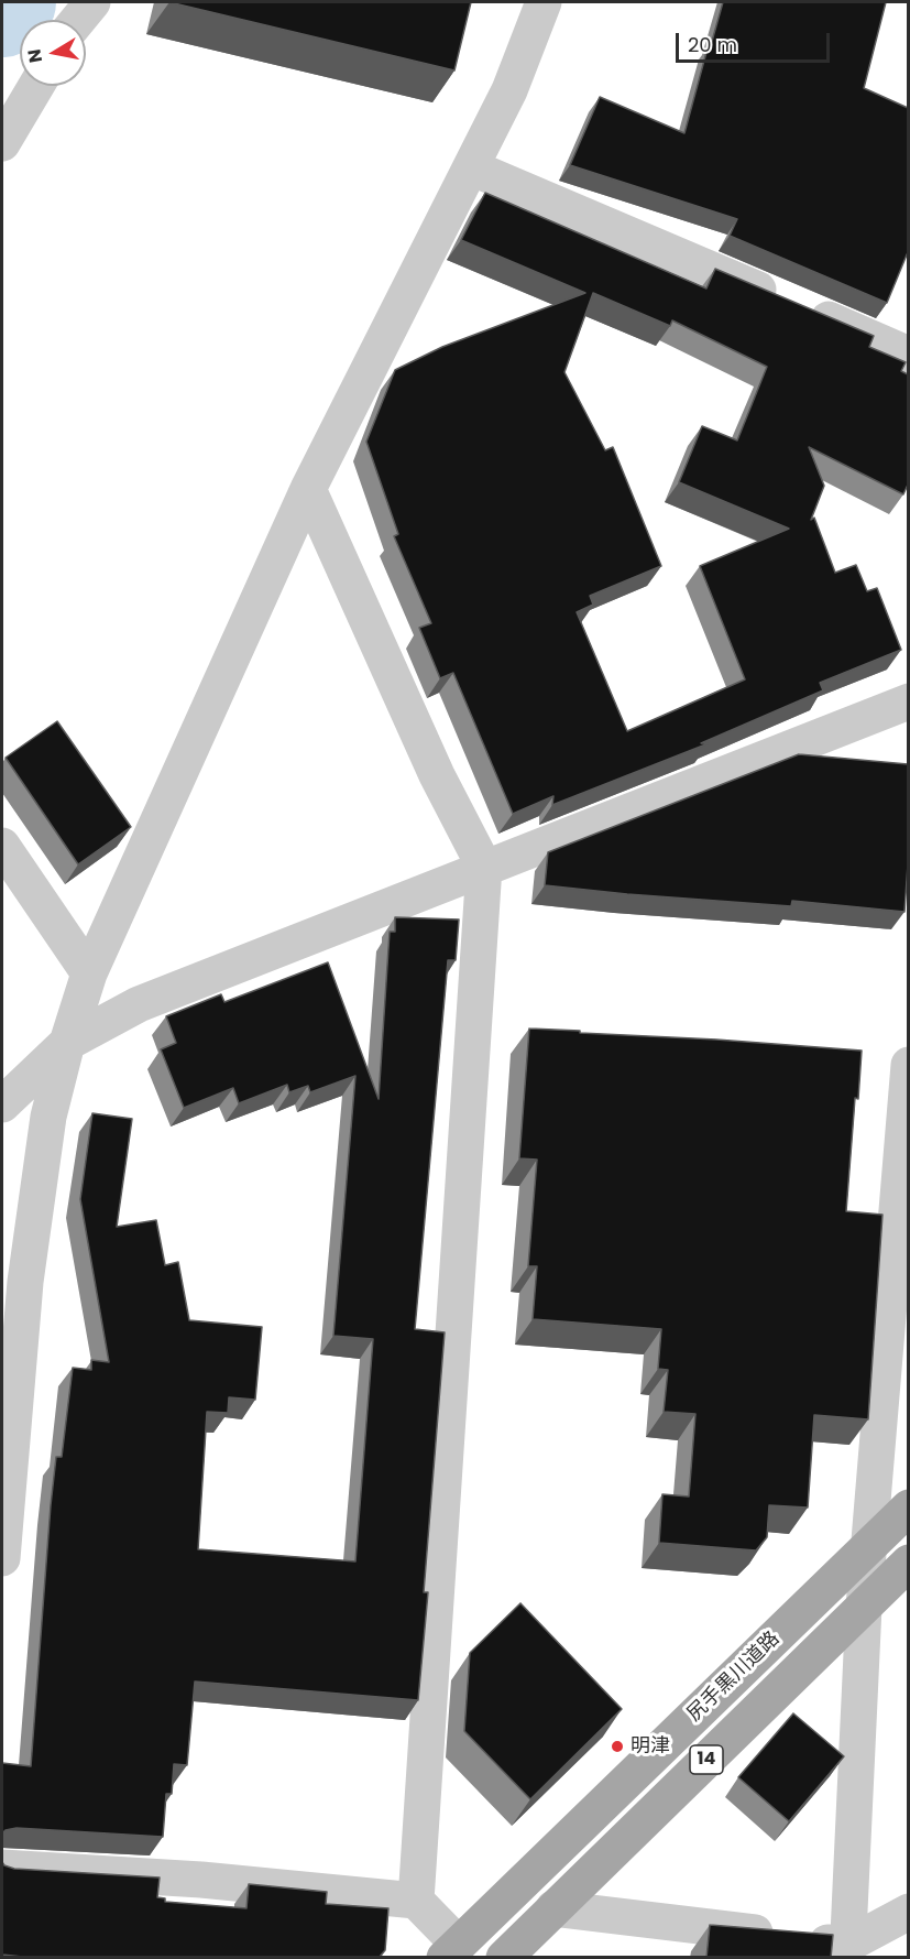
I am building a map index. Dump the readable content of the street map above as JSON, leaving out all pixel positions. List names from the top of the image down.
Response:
{
  "streets": {
    "main road": ["尻手黒川道路", "14"]
  },
  "places": ["明津"],
  "scale_bar": "20 m",
  "north": "left"
}
